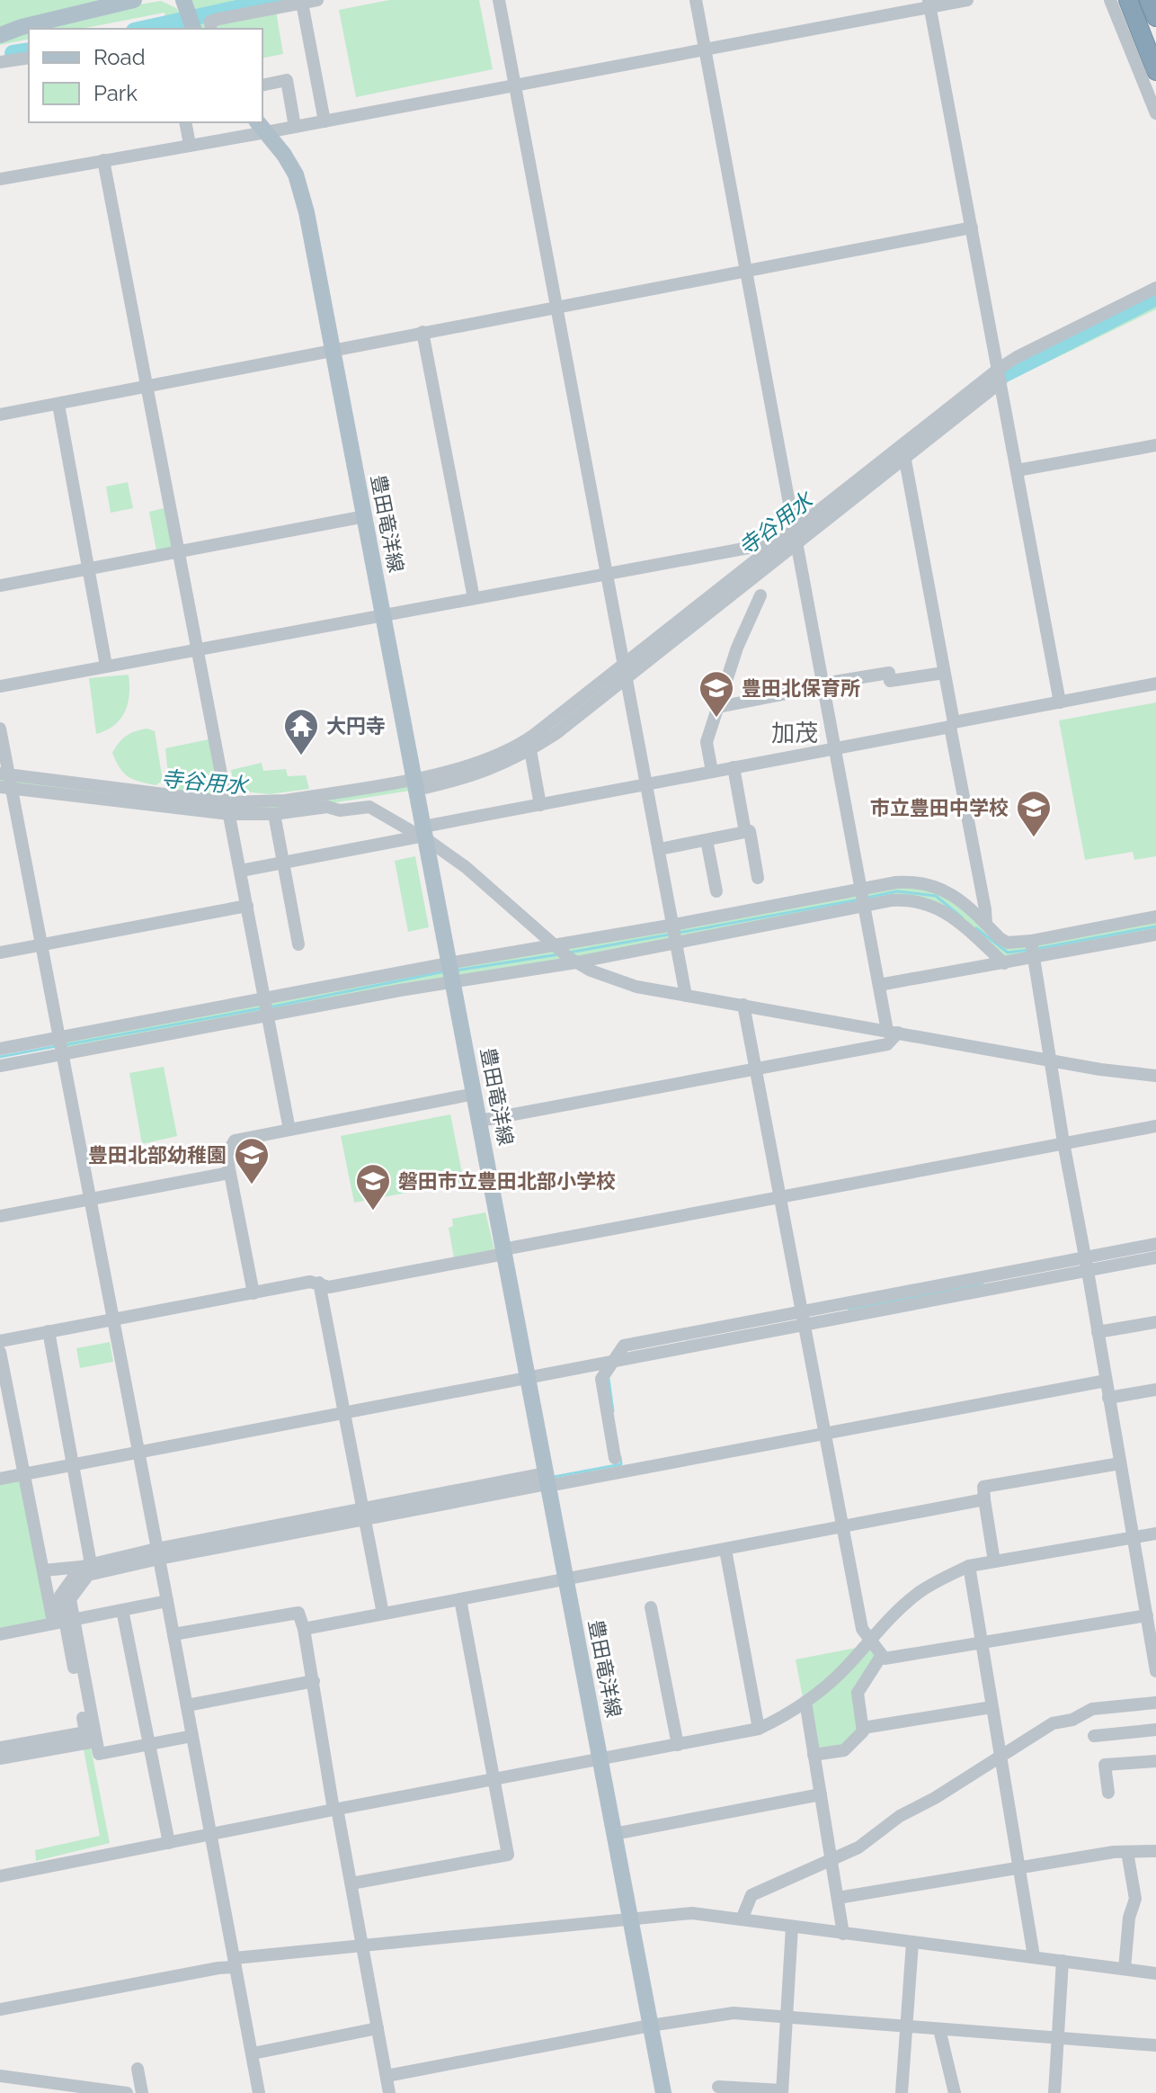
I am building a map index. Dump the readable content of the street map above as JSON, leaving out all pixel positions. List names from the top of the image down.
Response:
{
  "streets": {
    "main road": ["豊田竜洋線"]
  },
  "districts": ["加茂"],
  "water": ["寺谷用水"],
  "places": {
    "school or university": [
      "豊田北保育所",
      "市立豊田中学校",
      "豊田北部幼稚園",
      "磐田市立豊田北部小学校"
    ],
    "temple": ["大円寺"]
  },
  "legend": ["Road", "Park"]
}
